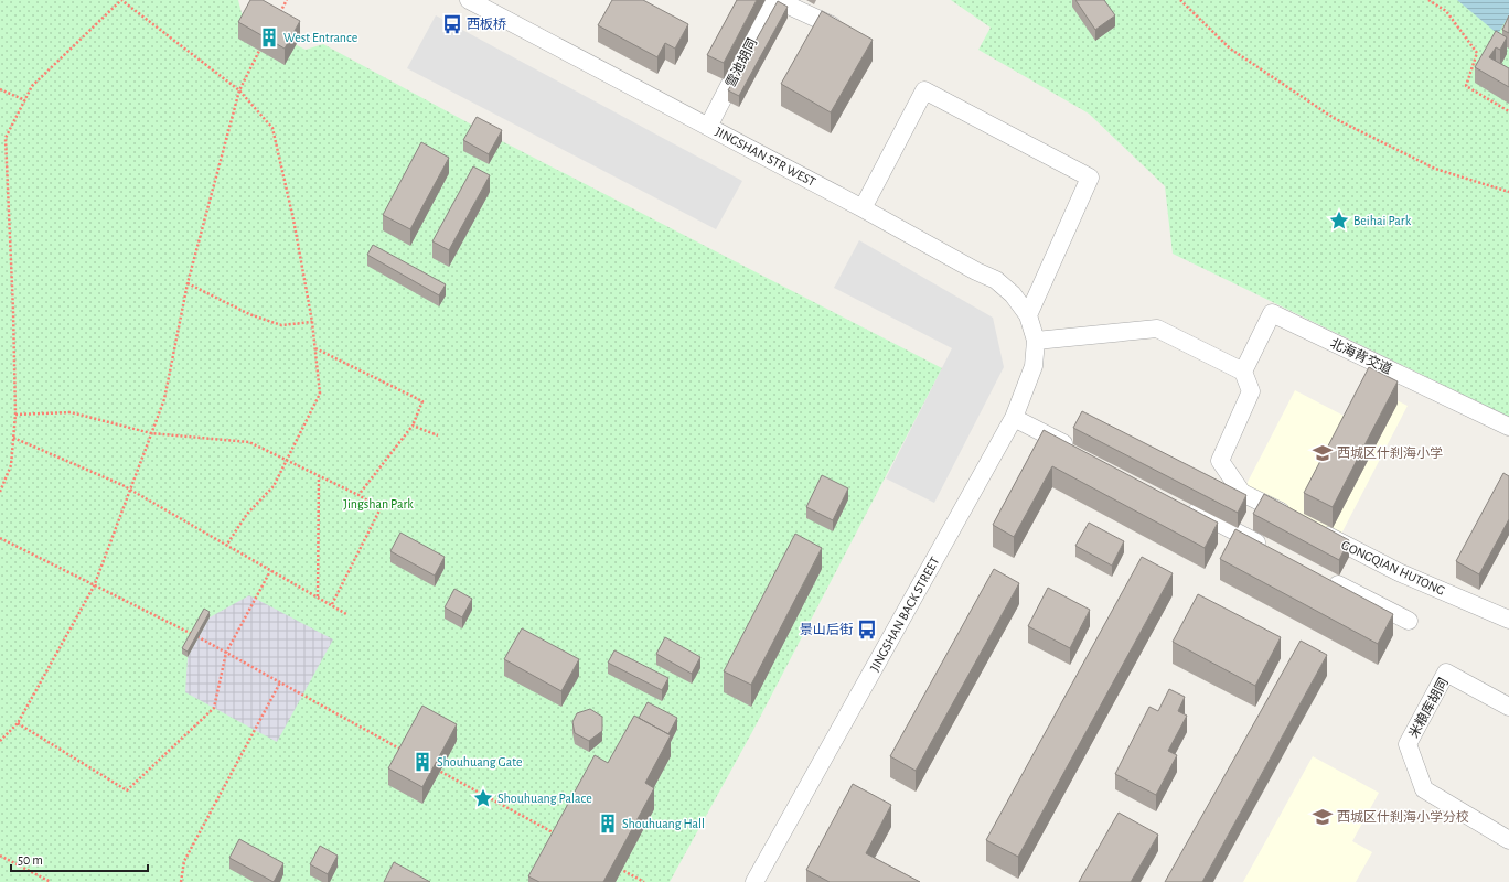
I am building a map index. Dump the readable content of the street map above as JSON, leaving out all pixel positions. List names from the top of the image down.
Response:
{
  "streets": {
    "street": [
      "雪池胡同",
      "JINGSHAN STR WEST",
      "北海背交道",
      "GONGQIAN HUTONG",
      "JINGSHAN BACK STREET",
      "米粮库胡同"
    ]
  },
  "crossings": [
    ["雪池胡同", "JINGSHAN STR WEST"],
    ["JINGSHAN STR WEST", "JINGSHAN BACK STREET"],
    ["北海背交道", "GONGQIAN HUTONG"]
  ],
  "parks": ["Jingshan Park"],
  "places": {
    "bus stop": ["西板桥", "景山后街"],
    "building": ["West Entrance", "Shouhuang Gate", "Shouhuang Hall"],
    "place": ["Beihai Park", "Shouhuang Palace"],
    "school or university": ["西城区什刹海小学", "西城区什刹海小学分校"]
  },
  "scale_bar": "50 m"
}
